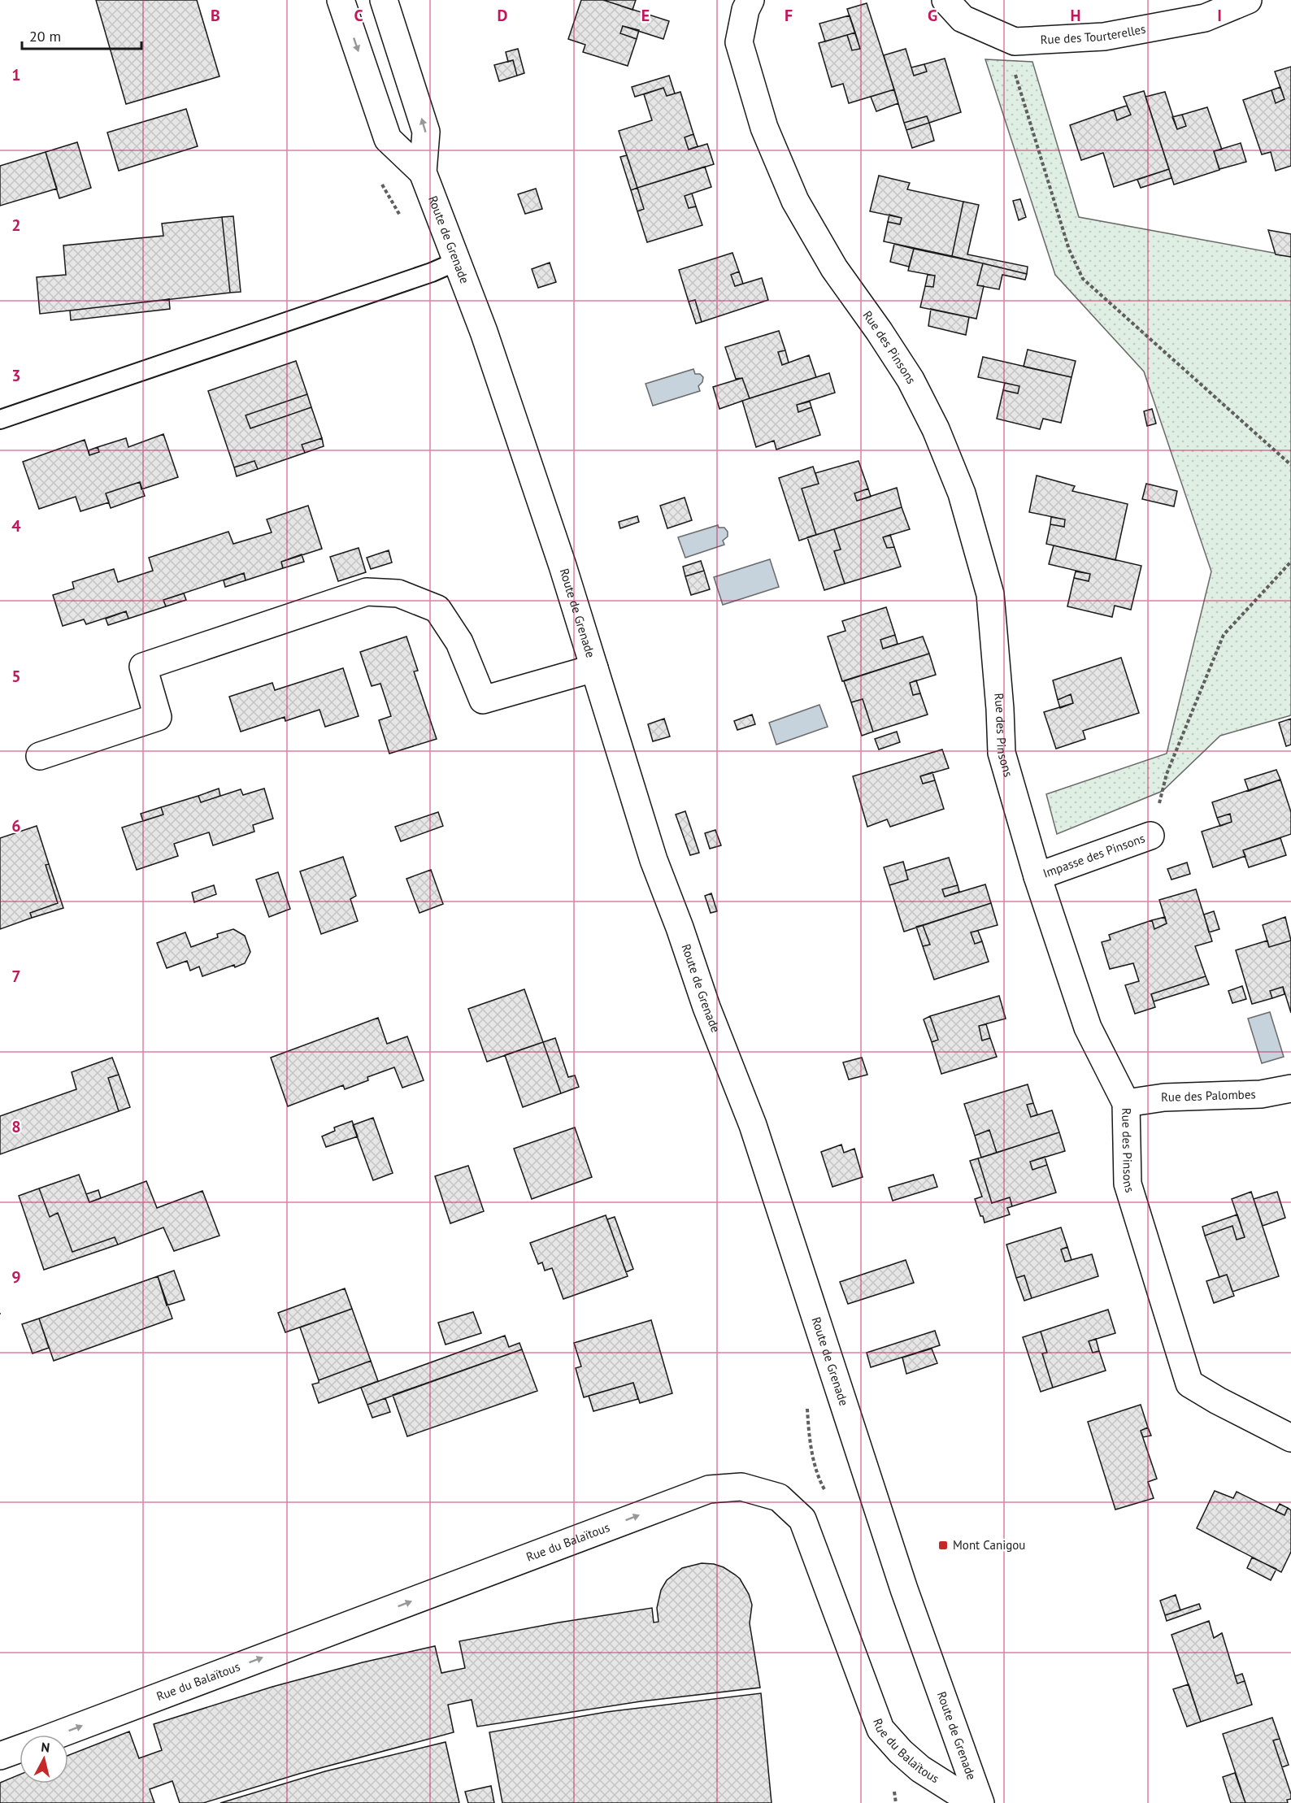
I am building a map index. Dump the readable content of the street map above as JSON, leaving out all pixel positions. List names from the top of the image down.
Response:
{
  "streets": {
    "street": [
      "Rue des Tourterelles",
      "Route de Grenade",
      "Rue des Pinsons",
      "Impasse des Pinsons",
      "Rue des Palombes",
      "Rue du Balaïtous"
    ]
  },
  "crossings": [
    ["Rue des Pinsons", "Impasse des Pinsons"],
    ["Rue des Pinsons", "Rue des Palombes"]
  ],
  "one_way": ["Rue du Balaïtous"],
  "places": {
    "transit": ["Mont Canigou"]
  },
  "scale_bar": "20 m",
  "north": "top",
  "grid": {
    "columns": [
      "B",
      "C",
      "D",
      "E",
      "F",
      "G",
      "H",
      "I"
    ],
    "rows": [
      "1",
      "2",
      "3",
      "4",
      "5",
      "6",
      "7",
      "8",
      "9"
    ]
  }
}
